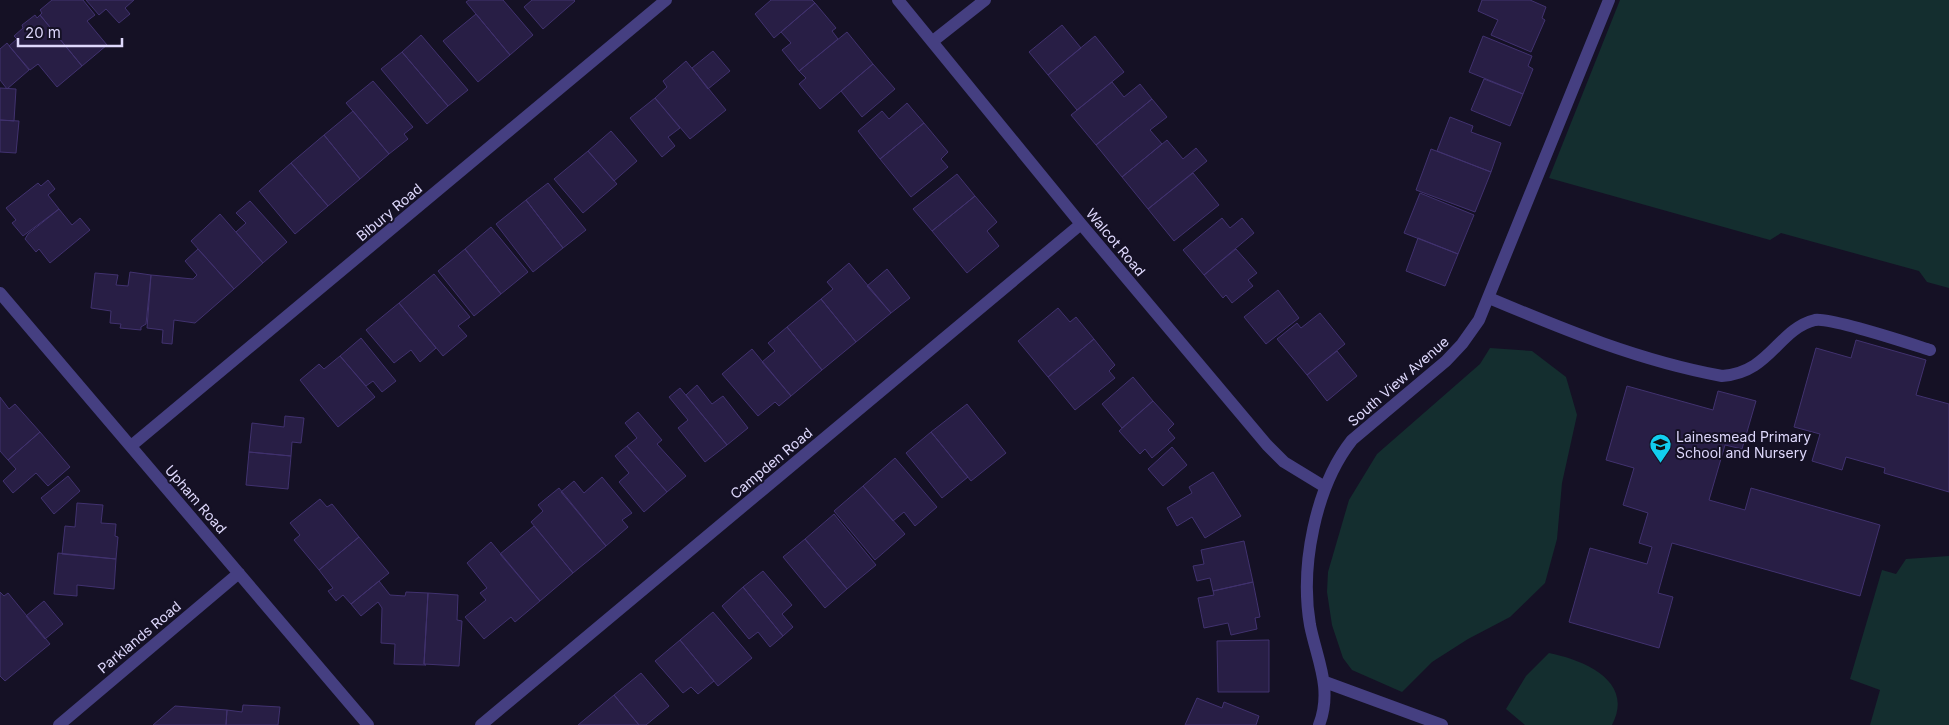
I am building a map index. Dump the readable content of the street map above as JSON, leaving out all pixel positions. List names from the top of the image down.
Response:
{
  "streets": {
    "street": [
      "Bibury Road",
      "Walcot Road",
      "South View Avenue",
      "Campden Road",
      "Upham Road",
      "Parklands Road"
    ]
  },
  "crossings": [
    ["Bibury Road", "Upham Road"],
    ["Walcot Road", "South View Avenue"],
    ["Walcot Road", "Campden Road"],
    ["Upham Road", "Parklands Road"]
  ],
  "places": {
    "school or university": ["Lainesmead Primary School and Nursery"]
  },
  "scale_bar": "20 m"
}
